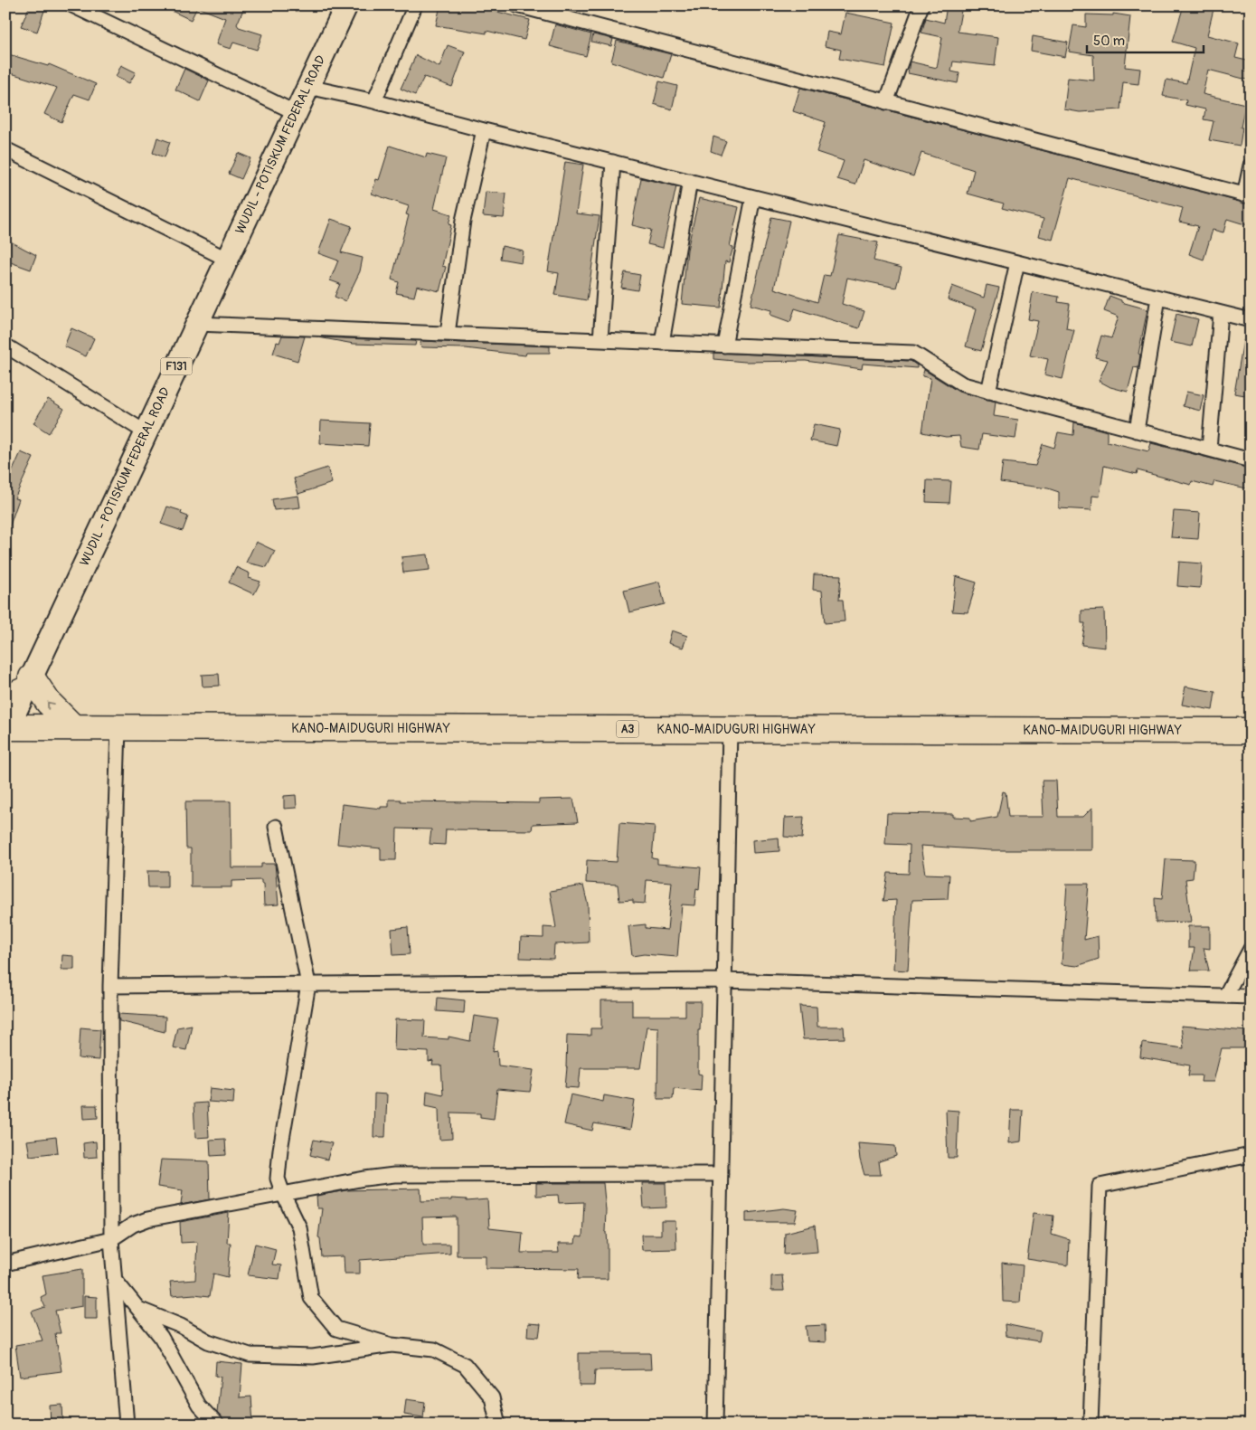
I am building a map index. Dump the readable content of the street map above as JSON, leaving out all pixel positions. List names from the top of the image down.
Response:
{
  "streets": {
    "highway": ["KANO-MAIDUGURI HIGHWAY", "A3"],
    "main road": ["WUDIL - POTISKUM FEDERAL ROAD", "F131"]
  },
  "crossings": [
    ["WUDIL - POTISKUM FEDERAL ROAD", "KANO-MAIDUGURI HIGHWAY"]
  ],
  "scale_bar": "50 m"
}
